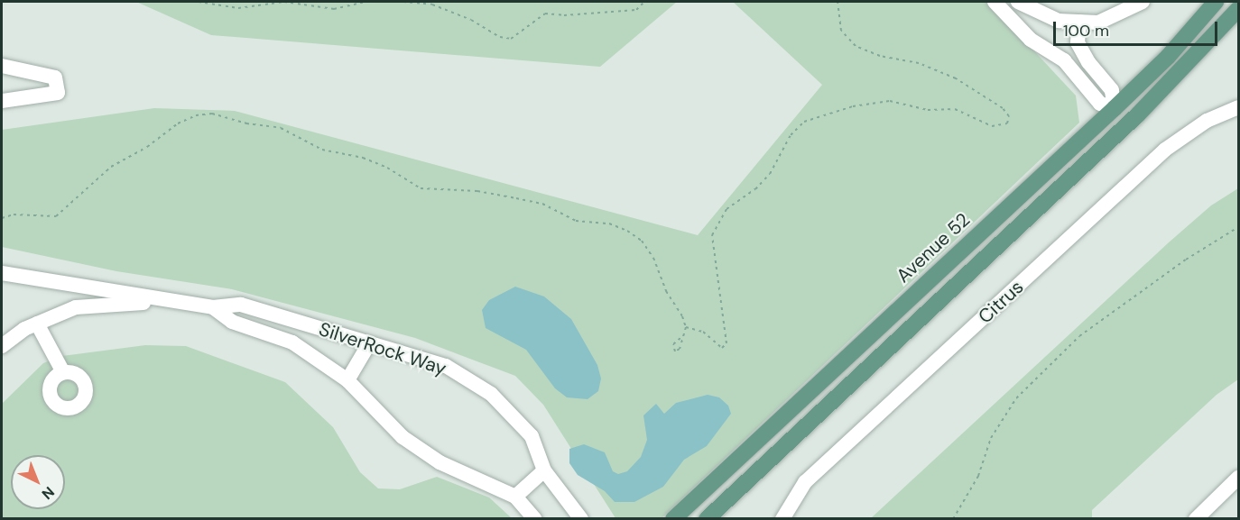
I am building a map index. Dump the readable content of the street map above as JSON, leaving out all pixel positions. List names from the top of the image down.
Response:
{
  "streets": {
    "main road": ["Avenue 52"],
    "street": ["Citrus", "SilverRock Way"]
  },
  "scale_bar": "100 m",
  "north": "bottom right"
}
